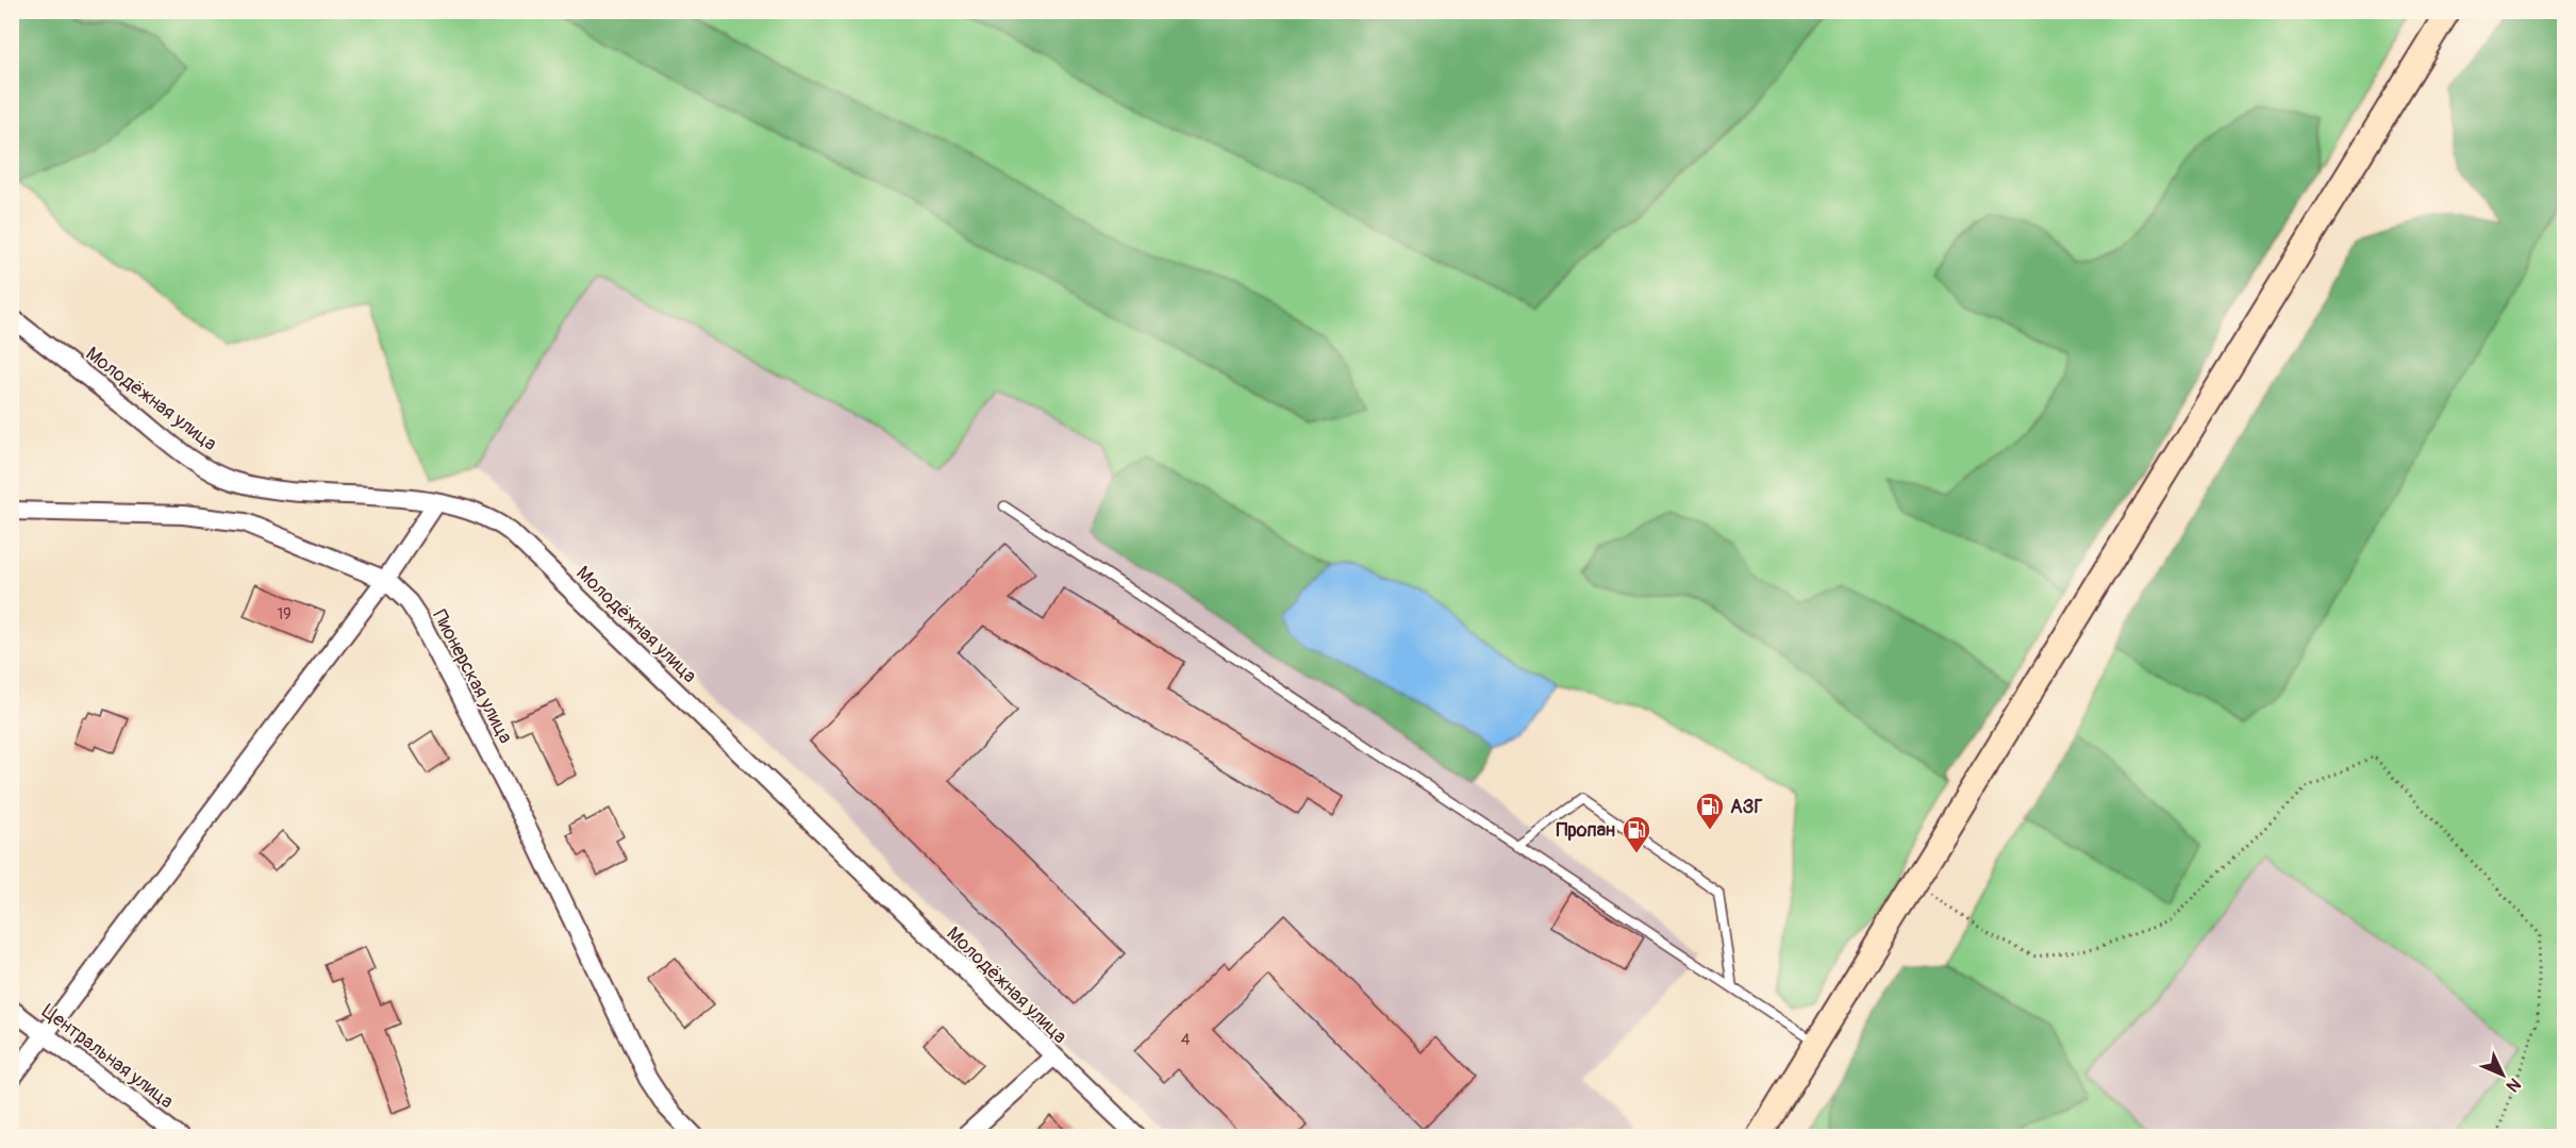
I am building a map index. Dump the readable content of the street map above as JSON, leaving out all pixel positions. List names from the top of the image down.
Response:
{
  "streets": {
    "street": ["Молодёжная улица", "Пионерская улица", "Центральная улица"]
  },
  "places": {
    "fuel station": ["АЗГ", "Пропан"]
  },
  "house_numbers": ["19", "4"],
  "north": "bottom right"
}
